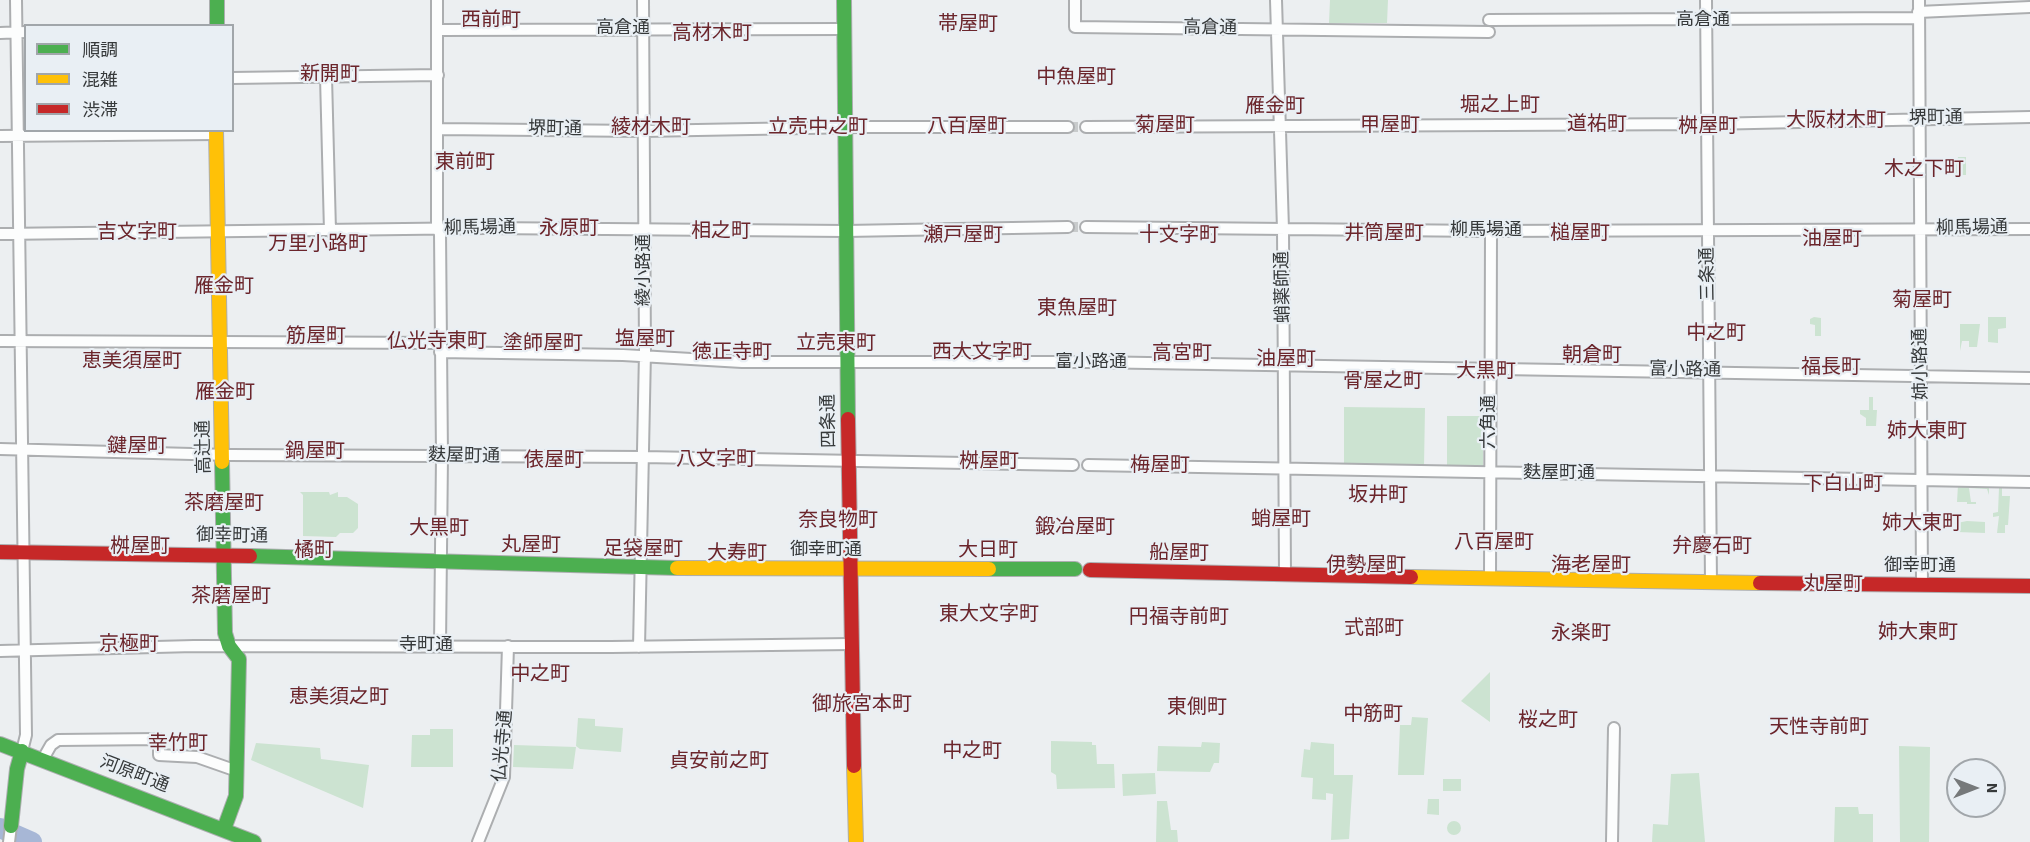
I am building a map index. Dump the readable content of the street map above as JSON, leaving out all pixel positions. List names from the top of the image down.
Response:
{
  "streets": {
    "street": [
      "高倉通",
      "堺町通",
      "柳馬場通",
      "綾小路通",
      "三条通",
      "蛸薬師通",
      "富小路通",
      "姉小路通",
      "四条通",
      "六角通",
      "高辻通",
      "麩屋町通",
      "御幸町通",
      "寺町通",
      "仏光寺通",
      "河原町通"
    ]
  },
  "crossings": [
    ["高倉通", "綾小路通"],
    ["高倉通", "三条通"],
    ["高倉通", "蛸薬師通"],
    ["高倉通", "姉小路通"],
    ["高倉通", "四条通"],
    ["堺町通", "綾小路通"],
    ["堺町通", "三条通"],
    ["堺町通", "蛸薬師通"],
    ["堺町通", "姉小路通"],
    ["堺町通", "四条通"],
    ["柳馬場通", "綾小路通"],
    ["柳馬場通", "三条通"],
    ["柳馬場通", "蛸薬師通"],
    ["柳馬場通", "姉小路通"],
    ["柳馬場通", "四条通"],
    ["柳馬場通", "六角通"],
    ["柳馬場通", "高辻通"],
    ["綾小路通", "富小路通"],
    ["綾小路通", "麩屋町通"],
    ["綾小路通", "御幸町通"],
    ["綾小路通", "寺町通"],
    ["三条通", "富小路通"],
    ["三条通", "麩屋町通"],
    ["三条通", "御幸町通"],
    ["蛸薬師通", "富小路通"],
    ["蛸薬師通", "麩屋町通"],
    ["蛸薬師通", "御幸町通"],
    ["富小路通", "姉小路通"],
    ["富小路通", "四条通"],
    ["富小路通", "六角通"],
    ["富小路通", "高辻通"],
    ["姉小路通", "麩屋町通"],
    ["姉小路通", "御幸町通"],
    ["四条通", "麩屋町通"],
    ["四条通", "御幸町通"],
    ["四条通", "寺町通"],
    ["六角通", "麩屋町通"],
    ["六角通", "御幸町通"],
    ["高辻通", "麩屋町通"],
    ["高辻通", "御幸町通"],
    ["高辻通", "寺町通"],
    ["高辻通", "河原町通"],
    ["寺町通", "仏光寺通"]
  ],
  "districts": [
    "西前町",
    "帯屋町",
    "高材木町",
    "新開町",
    "中魚屋町",
    "堀之上町",
    "雁金町",
    "大阪材木町",
    "道祐町",
    "菊屋町",
    "甲屋町",
    "八百屋町",
    "桝屋町",
    "綾材木町",
    "立売中之町",
    "東前町",
    "木之下町",
    "永原町",
    "相之町",
    "吉文字町",
    "井筒屋町",
    "槌屋町",
    "瀬戸屋町",
    "十文字町",
    "油屋町",
    "万里小路町",
    "雁金町",
    "菊屋町",
    "東魚屋町",
    "中之町",
    "筋屋町",
    "塩屋町",
    "仏光寺東町",
    "塗師屋町",
    "立売東町",
    "徳正寺町",
    "西大文字町",
    "高宮町",
    "朝倉町",
    "油屋町",
    "恵美須屋町",
    "福長町",
    "大黒町",
    "骨屋之町",
    "雁金町",
    "姉大東町",
    "鍵屋町",
    "鍋屋町",
    "八文字町",
    "俵屋町",
    "桝屋町",
    "梅屋町",
    "下白山町",
    "坂井町",
    "茶磨屋町",
    "蛸屋町",
    "奈良物町",
    "姉大東町",
    "鍛冶屋町",
    "大黒町",
    "八百屋町",
    "丸屋町",
    "桝屋町",
    "弁慶石町",
    "足袋屋町",
    "橘町",
    "大日町",
    "大寿町",
    "船屋町",
    "伊勢屋町",
    "海老屋町",
    "丸屋町",
    "茶磨屋町",
    "東大文字町",
    "円福寺前町",
    "式部町",
    "姉大東町",
    "永楽町",
    "京極町",
    "中之町",
    "恵美須之町",
    "御旅宮本町",
    "東側町",
    "中筋町",
    "桜之町",
    "天性寺前町",
    "幸竹町",
    "中之町",
    "貞安前之町"
  ],
  "legend": ["順調", "混雑", "渋滞"],
  "north": "right"
}
